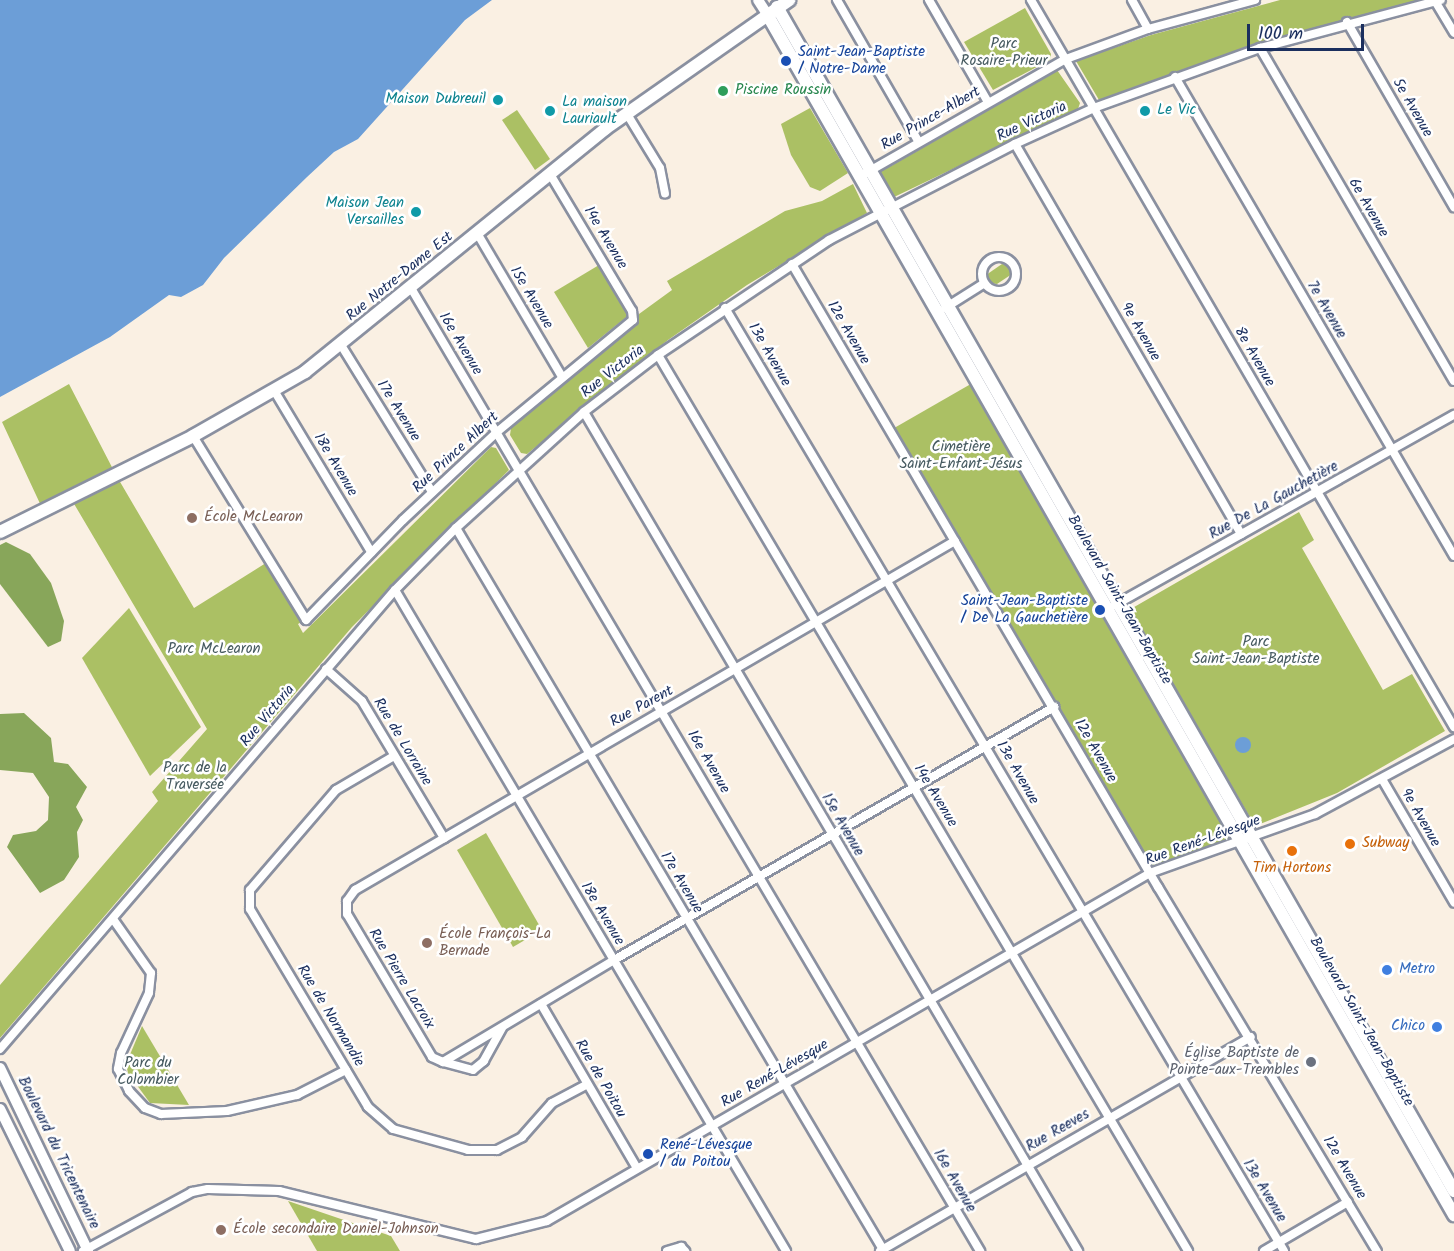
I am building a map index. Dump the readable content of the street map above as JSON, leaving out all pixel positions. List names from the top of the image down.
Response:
{
  "streets": {
    "main road": ["Rue Notre-Dame Est", "Boulevard Saint-Jean-Baptiste"],
    "street": [
      "5e Avenue",
      "Rue Prince-Albert",
      "Rue Victoria",
      "6e Avenue",
      "14e Avenue",
      "15e Avenue",
      "7e Avenue",
      "9e Avenue",
      "12e Avenue",
      "16e Avenue",
      "13e Avenue",
      "8e Avenue",
      "17e Avenue",
      "Rue Prince Albert",
      "18e Avenue",
      "Rue De La Gauchetière",
      "Rue Parent",
      "Rue de Lorraine",
      "Rue René-Lévesque",
      "Rue Pierre Lacroix",
      "Rue de Normandie",
      "Rue de Poitou",
      "Rue Reeves",
      "Boulevard du Tricentenaire"
    ]
  },
  "crossings": [
    ["5e Avenue", "Rue Victoria"],
    ["Rue Prince-Albert", "8e Avenue"],
    ["Rue Prince-Albert", "Boulevard Saint-Jean-Baptiste"],
    ["Rue Victoria", "6e Avenue"],
    ["Rue Victoria", "14e Avenue"],
    ["Rue Victoria", "15e Avenue"],
    ["Rue Victoria", "7e Avenue"],
    ["Rue Victoria", "9e Avenue"],
    ["Rue Victoria", "12e Avenue"],
    ["Rue Victoria", "16e Avenue"],
    ["Rue Victoria", "13e Avenue"],
    ["Rue Victoria", "8e Avenue"],
    ["Rue Victoria", "17e Avenue"],
    ["Rue Victoria", "18e Avenue"],
    ["Rue Victoria", "Boulevard Saint-Jean-Baptiste"],
    ["Rue Victoria", "Rue de Lorraine"],
    ["14e Avenue", "Rue Notre-Dame Est"],
    ["14e Avenue", "Rue Prince Albert"],
    ["14e Avenue", "Rue Parent"],
    ["14e Avenue", "Rue René-Lévesque"],
    ["14e Avenue", "Rue Reeves"],
    ["Rue Notre-Dame Est", "15e Avenue"],
    ["Rue Notre-Dame Est", "16e Avenue"],
    ["Rue Notre-Dame Est", "17e Avenue"],
    ["Rue Notre-Dame Est", "Rue Prince Albert"],
    ["Rue Notre-Dame Est", "18e Avenue"],
    ["Rue Notre-Dame Est", "Boulevard Saint-Jean-Baptiste"],
    ["15e Avenue", "Rue Prince Albert"],
    ["15e Avenue", "Rue Parent"],
    ["15e Avenue", "Rue René-Lévesque"],
    ["15e Avenue", "Rue Reeves"],
    ["7e Avenue", "Rue De La Gauchetière"],
    ["9e Avenue", "Rue De La Gauchetière"],
    ["9e Avenue", "Rue René-Lévesque"],
    ["12e Avenue", "Rue Parent"],
    ["12e Avenue", "Rue René-Lévesque"],
    ["12e Avenue", "Rue Reeves"],
    ["16e Avenue", "Rue Prince Albert"],
    ["16e Avenue", "Rue Parent"],
    ["16e Avenue", "Rue René-Lévesque"],
    ["16e Avenue", "Rue Reeves"],
    ["13e Avenue", "Rue Parent"],
    ["13e Avenue", "Rue René-Lévesque"],
    ["13e Avenue", "Rue Reeves"],
    ["8e Avenue", "Rue De La Gauchetière"],
    ["17e Avenue", "Rue Prince Albert"],
    ["17e Avenue", "Rue Parent"],
    ["17e Avenue", "Rue René-Lévesque"],
    ["17e Avenue", "Rue Reeves"],
    ["Rue Prince Albert", "18e Avenue"],
    ["18e Avenue", "Rue Parent"],
    ["18e Avenue", "Rue René-Lévesque"],
    ["Rue De La Gauchetière", "Boulevard Saint-Jean-Baptiste"],
    ["Boulevard Saint-Jean-Baptiste", "Rue René-Lévesque"],
    ["Rue Parent", "Rue de Lorraine"],
    ["Rue Parent", "Rue Pierre Lacroix"],
    ["Rue de Lorraine", "Rue de Normandie"],
    ["Rue René-Lévesque", "Rue de Poitou"],
    ["Rue René-Lévesque", "Boulevard du Tricentenaire"],
    ["Rue de Normandie", "Rue de Poitou"]
  ],
  "parks": [
    "Parc Rosaire-Prieur",
    "Cimetière Saint-Enfant-Jésus",
    "Parc Saint-Jean-Baptiste",
    "Parc McLearon",
    "Parc de la Traversée",
    "Parc du Colombier"
  ],
  "places": [
    "Saint-Jean-Baptiste / Notre-Dame",
    "Piscine Roussin",
    "Maison Dubreuil",
    "La maison Lauriault",
    "Le Vic",
    "Maison Jean Versailles",
    "École McLearon",
    "Saint-Jean-Baptiste / De La Gauchetière",
    "Subway",
    "Tim Hortons",
    "École François-La Bernade",
    "Metro",
    "Chico",
    "Église Baptiste de Pointe-aux-Trembles",
    "René-Lévesque / du Poitou",
    "École secondaire Daniel-Johnson"
  ],
  "scale_bar": "100 m"
}
